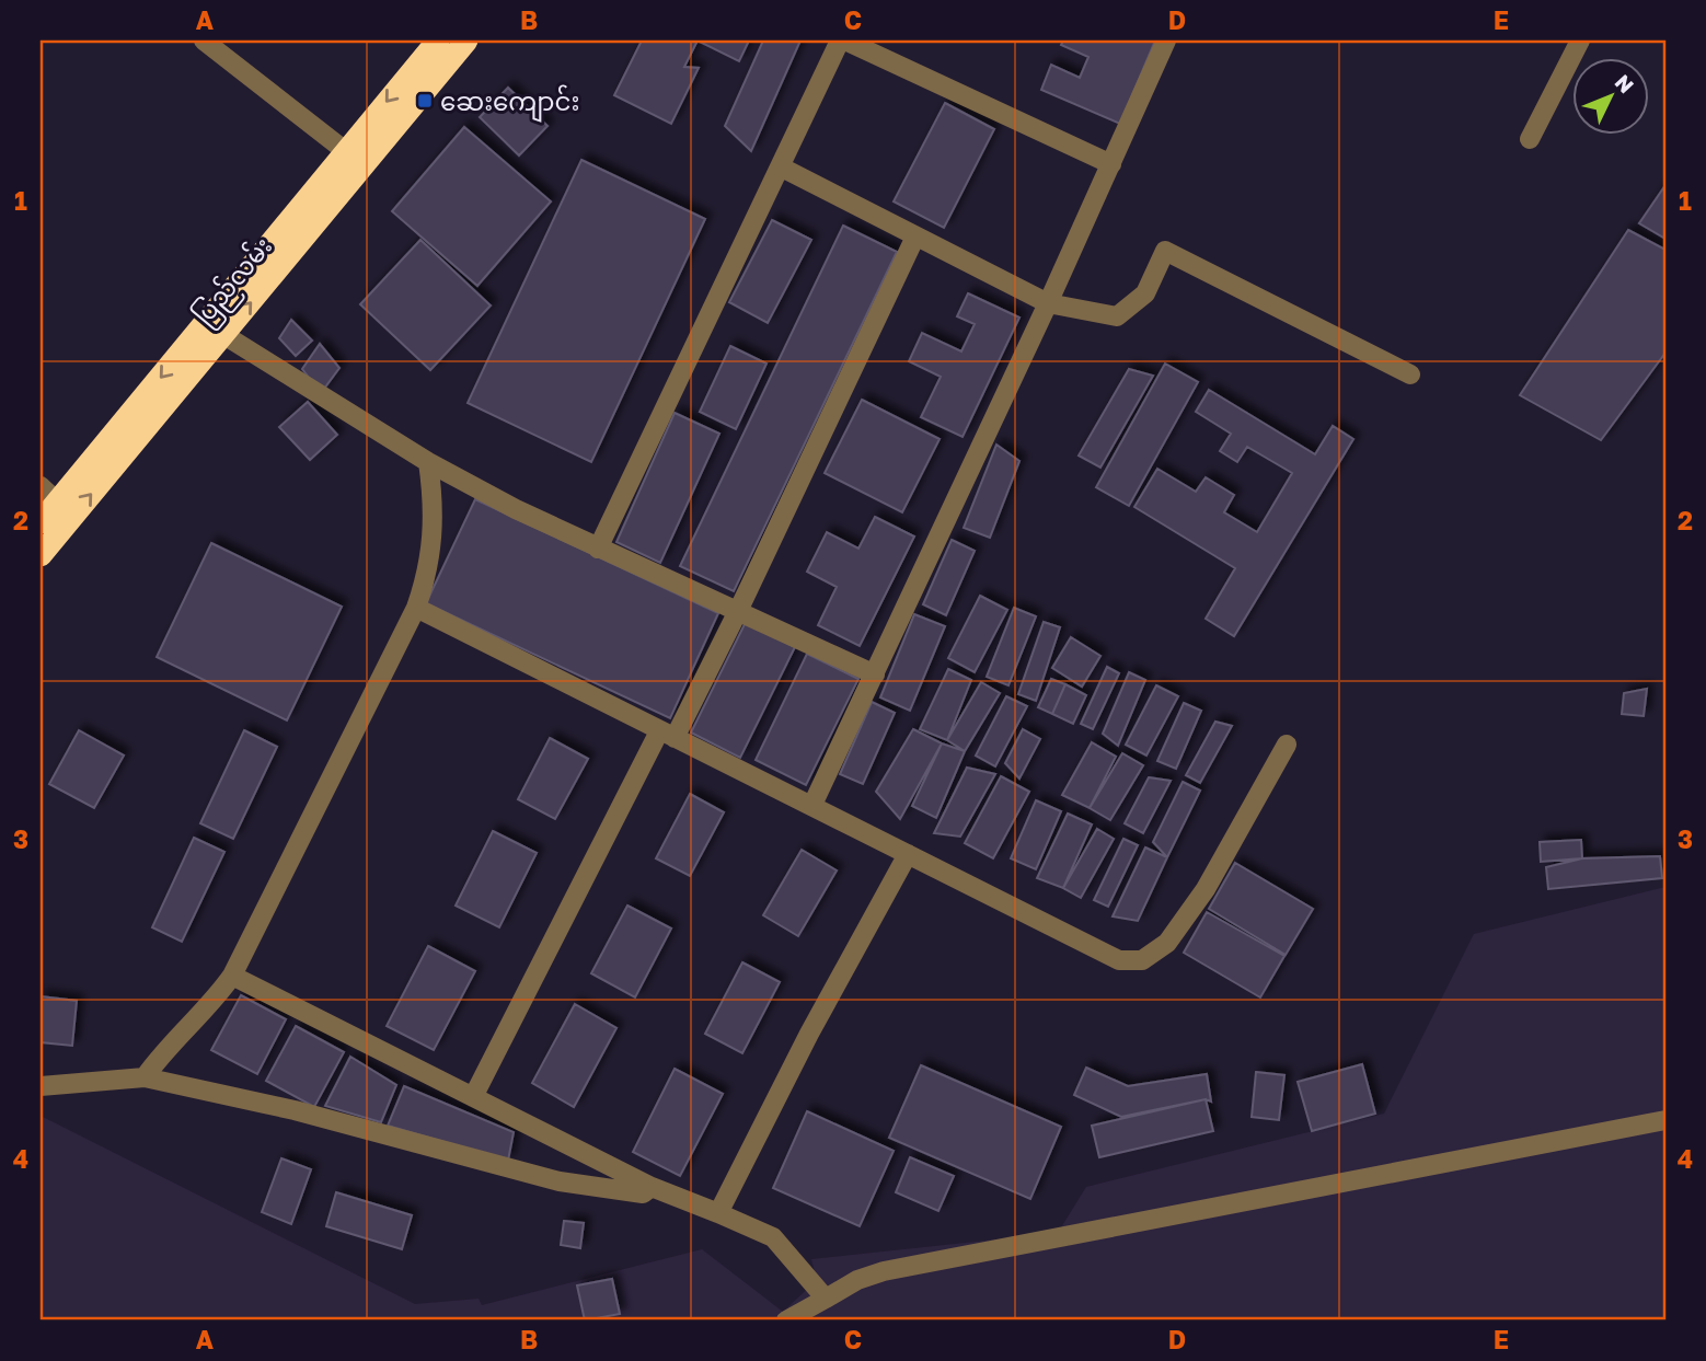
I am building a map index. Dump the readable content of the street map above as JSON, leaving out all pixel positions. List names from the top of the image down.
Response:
{
  "streets": {
    "highway": ["ပြည်လမ်း"]
  },
  "places": {
    "transit": ["ဆေးကျောင်း"]
  },
  "north": "top right",
  "grid": {
    "columns": [
      "A",
      "B",
      "C",
      "D",
      "E"
    ],
    "rows": [
      "1",
      "2",
      "3",
      "4"
    ]
  }
}
